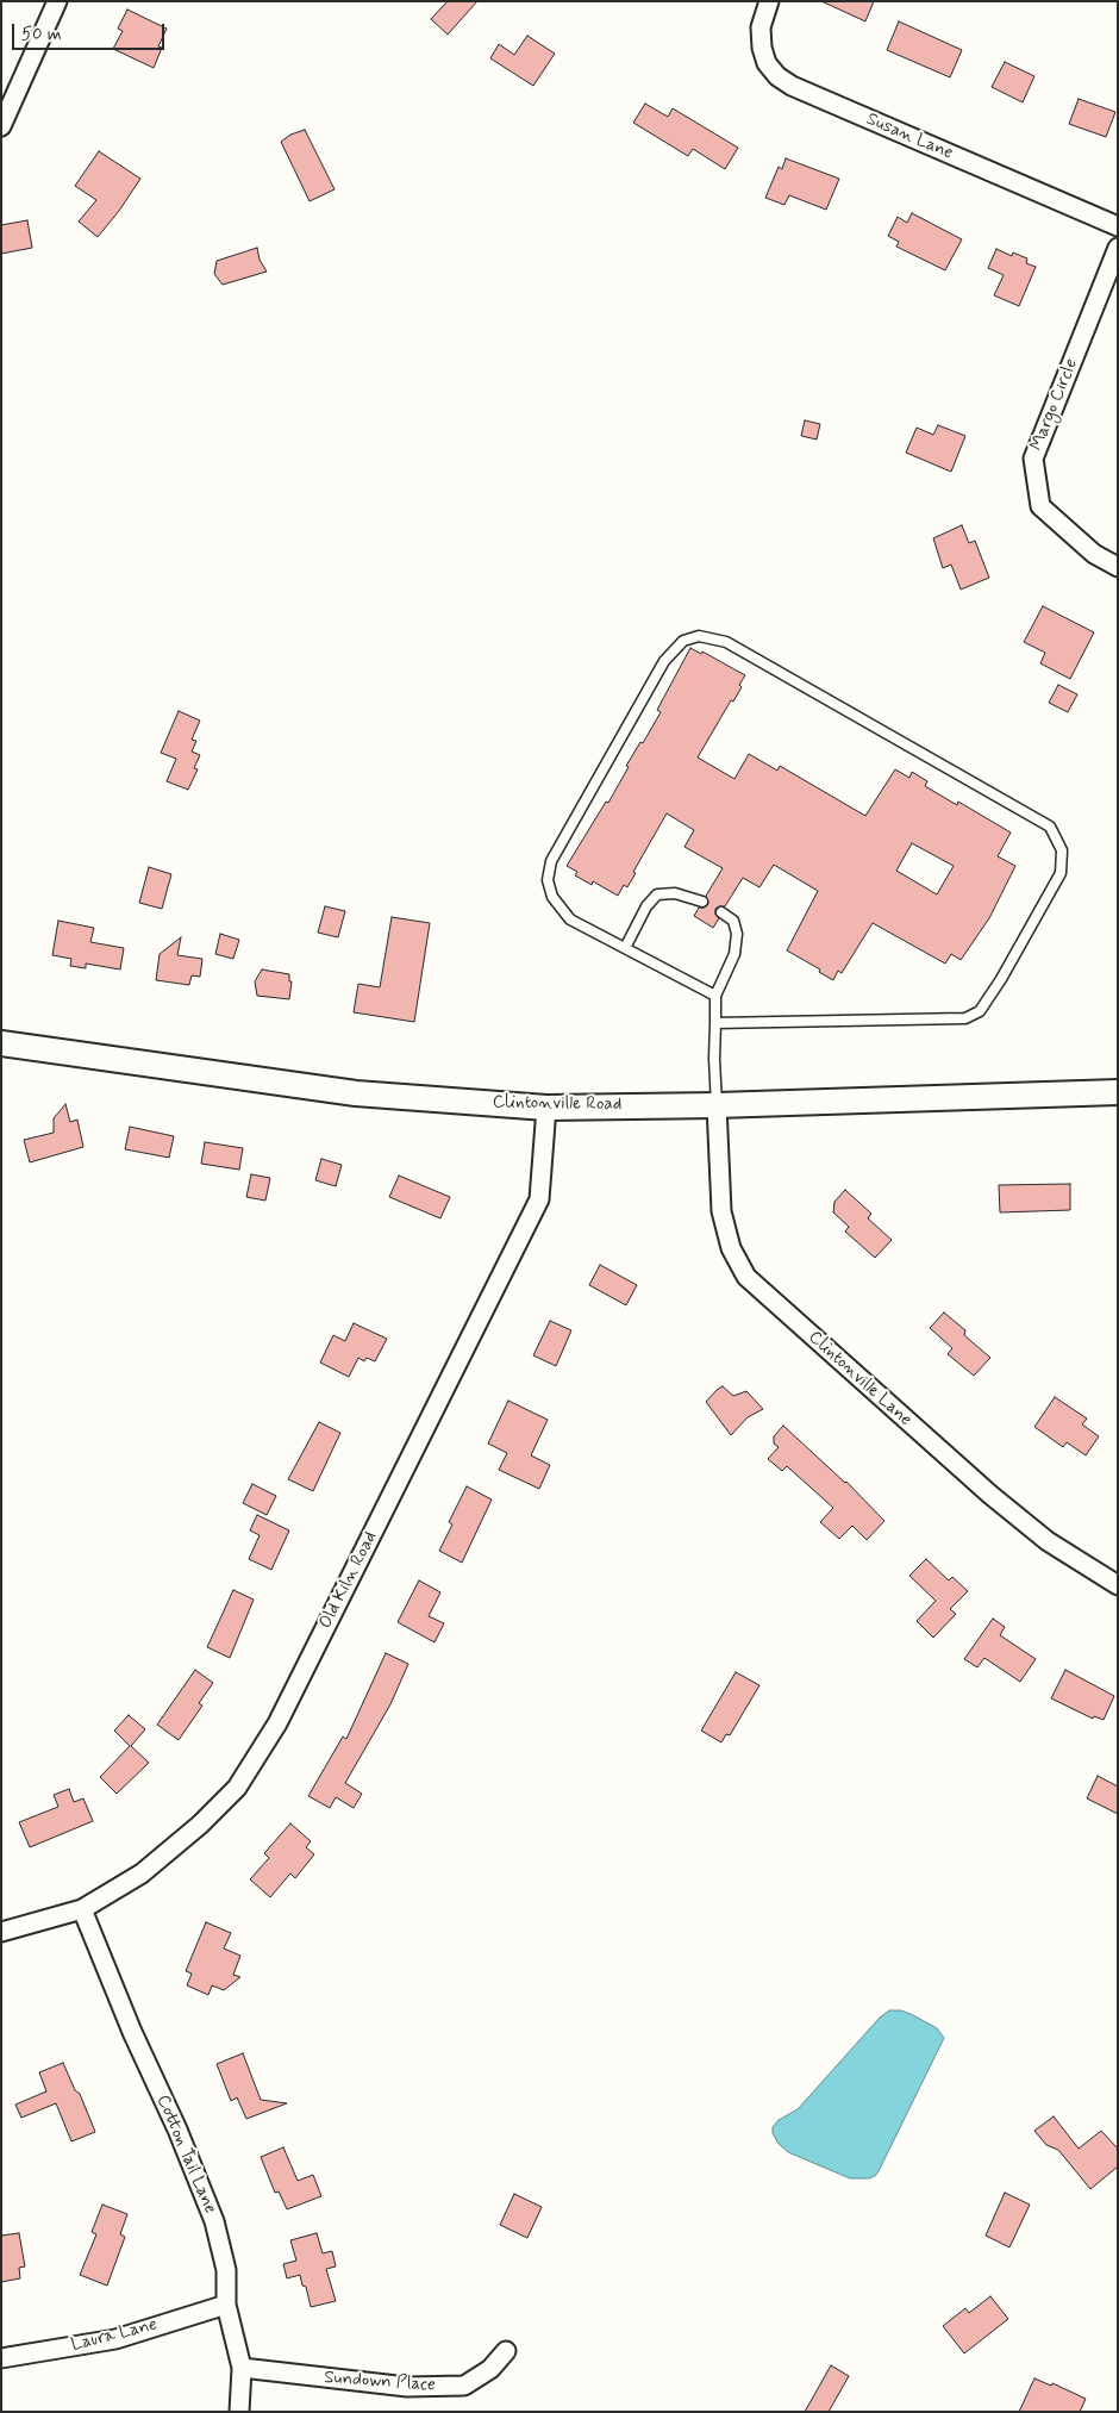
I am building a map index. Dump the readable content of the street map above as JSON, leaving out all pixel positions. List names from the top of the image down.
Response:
{
  "streets": {
    "main road": ["Clintonville Road"],
    "street": [
      "Susan Lane",
      "Margo Circle",
      "Clintonville Lane",
      "Old Kiln Road",
      "Cotton Tail Lane",
      "Laura Lane",
      "Sundown Place"
    ]
  },
  "crossings": [
    ["Clintonville Road", "Clintonville Lane"],
    ["Clintonville Road", "Old Kiln Road"],
    ["Old Kiln Road", "Cotton Tail Lane"],
    ["Cotton Tail Lane", "Laura Lane"],
    ["Cotton Tail Lane", "Sundown Place"]
  ],
  "scale_bar": "50 m"
}
